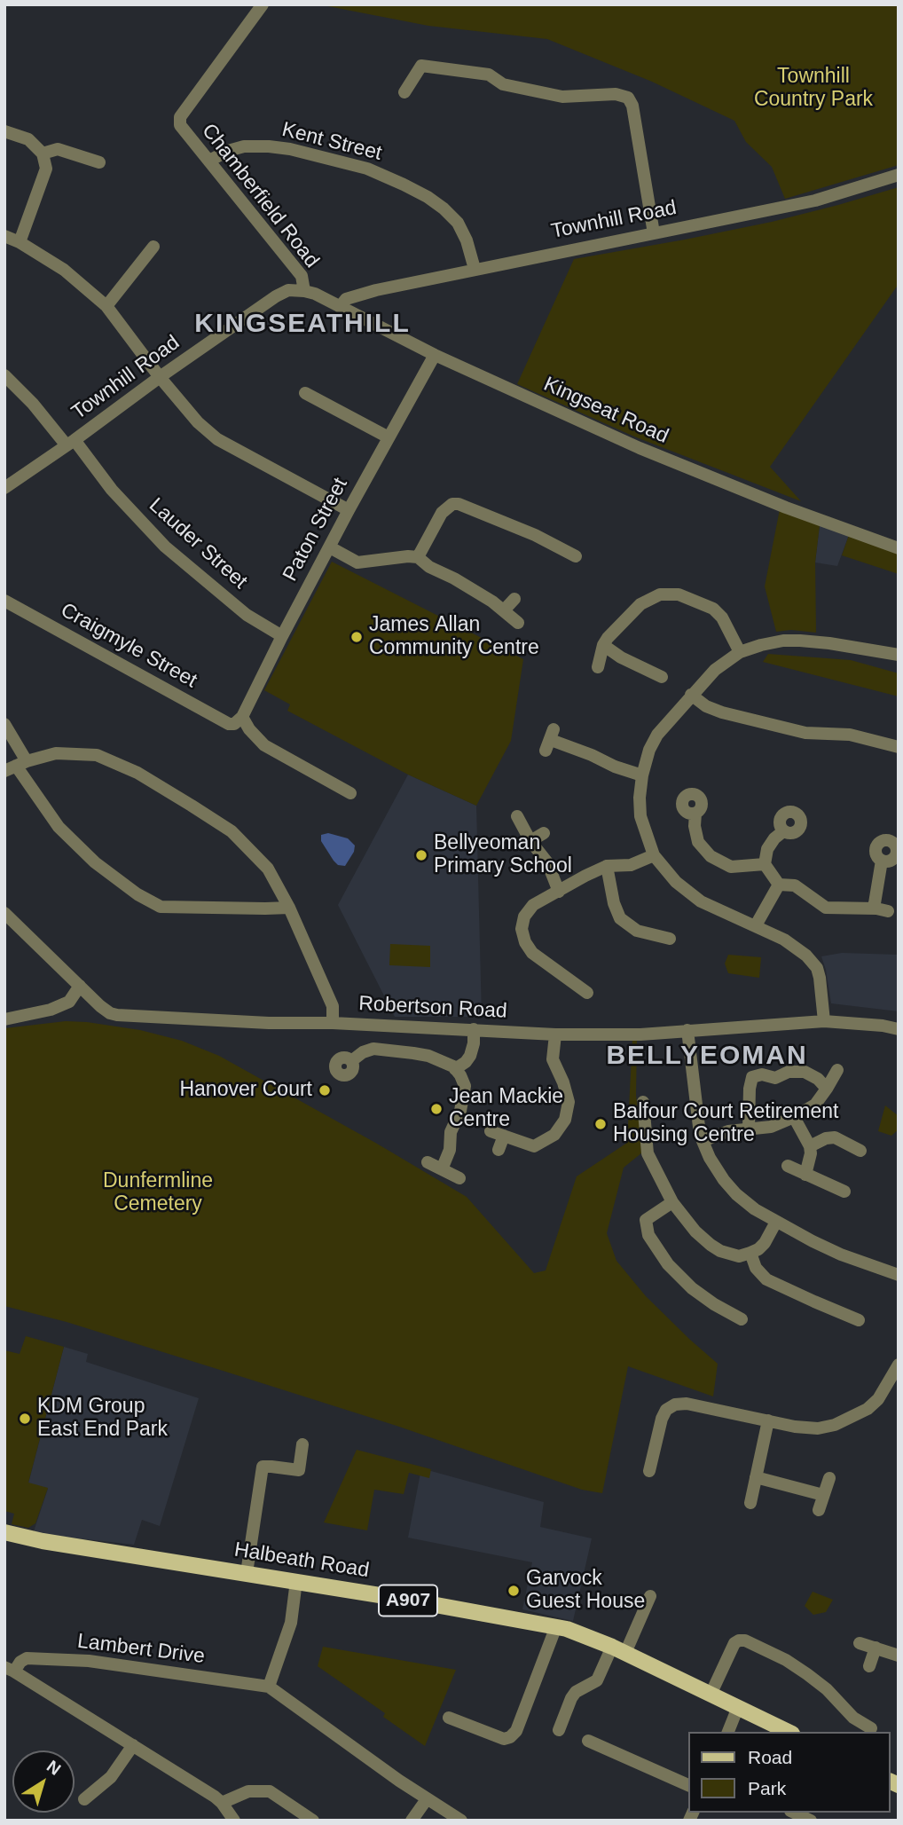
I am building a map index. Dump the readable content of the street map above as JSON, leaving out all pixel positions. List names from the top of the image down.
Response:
{
  "streets": {
    "main road": ["Halbeath Road", "A907"],
    "street": [
      "Kent Street",
      "Chamberfield Road",
      "Townhill Road",
      "Kingseat Road",
      "Paton Street",
      "Lauder Street",
      "Craigmyle Street",
      "Robertson Road",
      "Lambert Drive"
    ]
  },
  "crossings": [
    ["Kent Street", "Chamberfield Road"],
    ["Kent Street", "Townhill Road"],
    ["Chamberfield Road", "Townhill Road"],
    ["Chamberfield Road", "Kingseat Road"],
    ["Townhill Road", "Kingseat Road"],
    ["Townhill Road", "Lauder Street"],
    ["Kingseat Road", "Paton Street"],
    ["Paton Street", "Lauder Street"],
    ["Paton Street", "Craigmyle Street"]
  ],
  "districts": ["KINGSEATHILL", "BELLYEOMAN"],
  "parks": ["Townhill Country Park", "Dunfermline Cemetery"],
  "places": [
    "James Allan Community Centre",
    "Bellyeoman Primary School",
    "Hanover Court",
    "Jean Mackie Centre",
    "Balfour Court Retirement Housing Centre",
    "KDM Group East End Park",
    "Garvock Guest House"
  ],
  "legend": ["Road", "Park"],
  "north": "top right"
}
